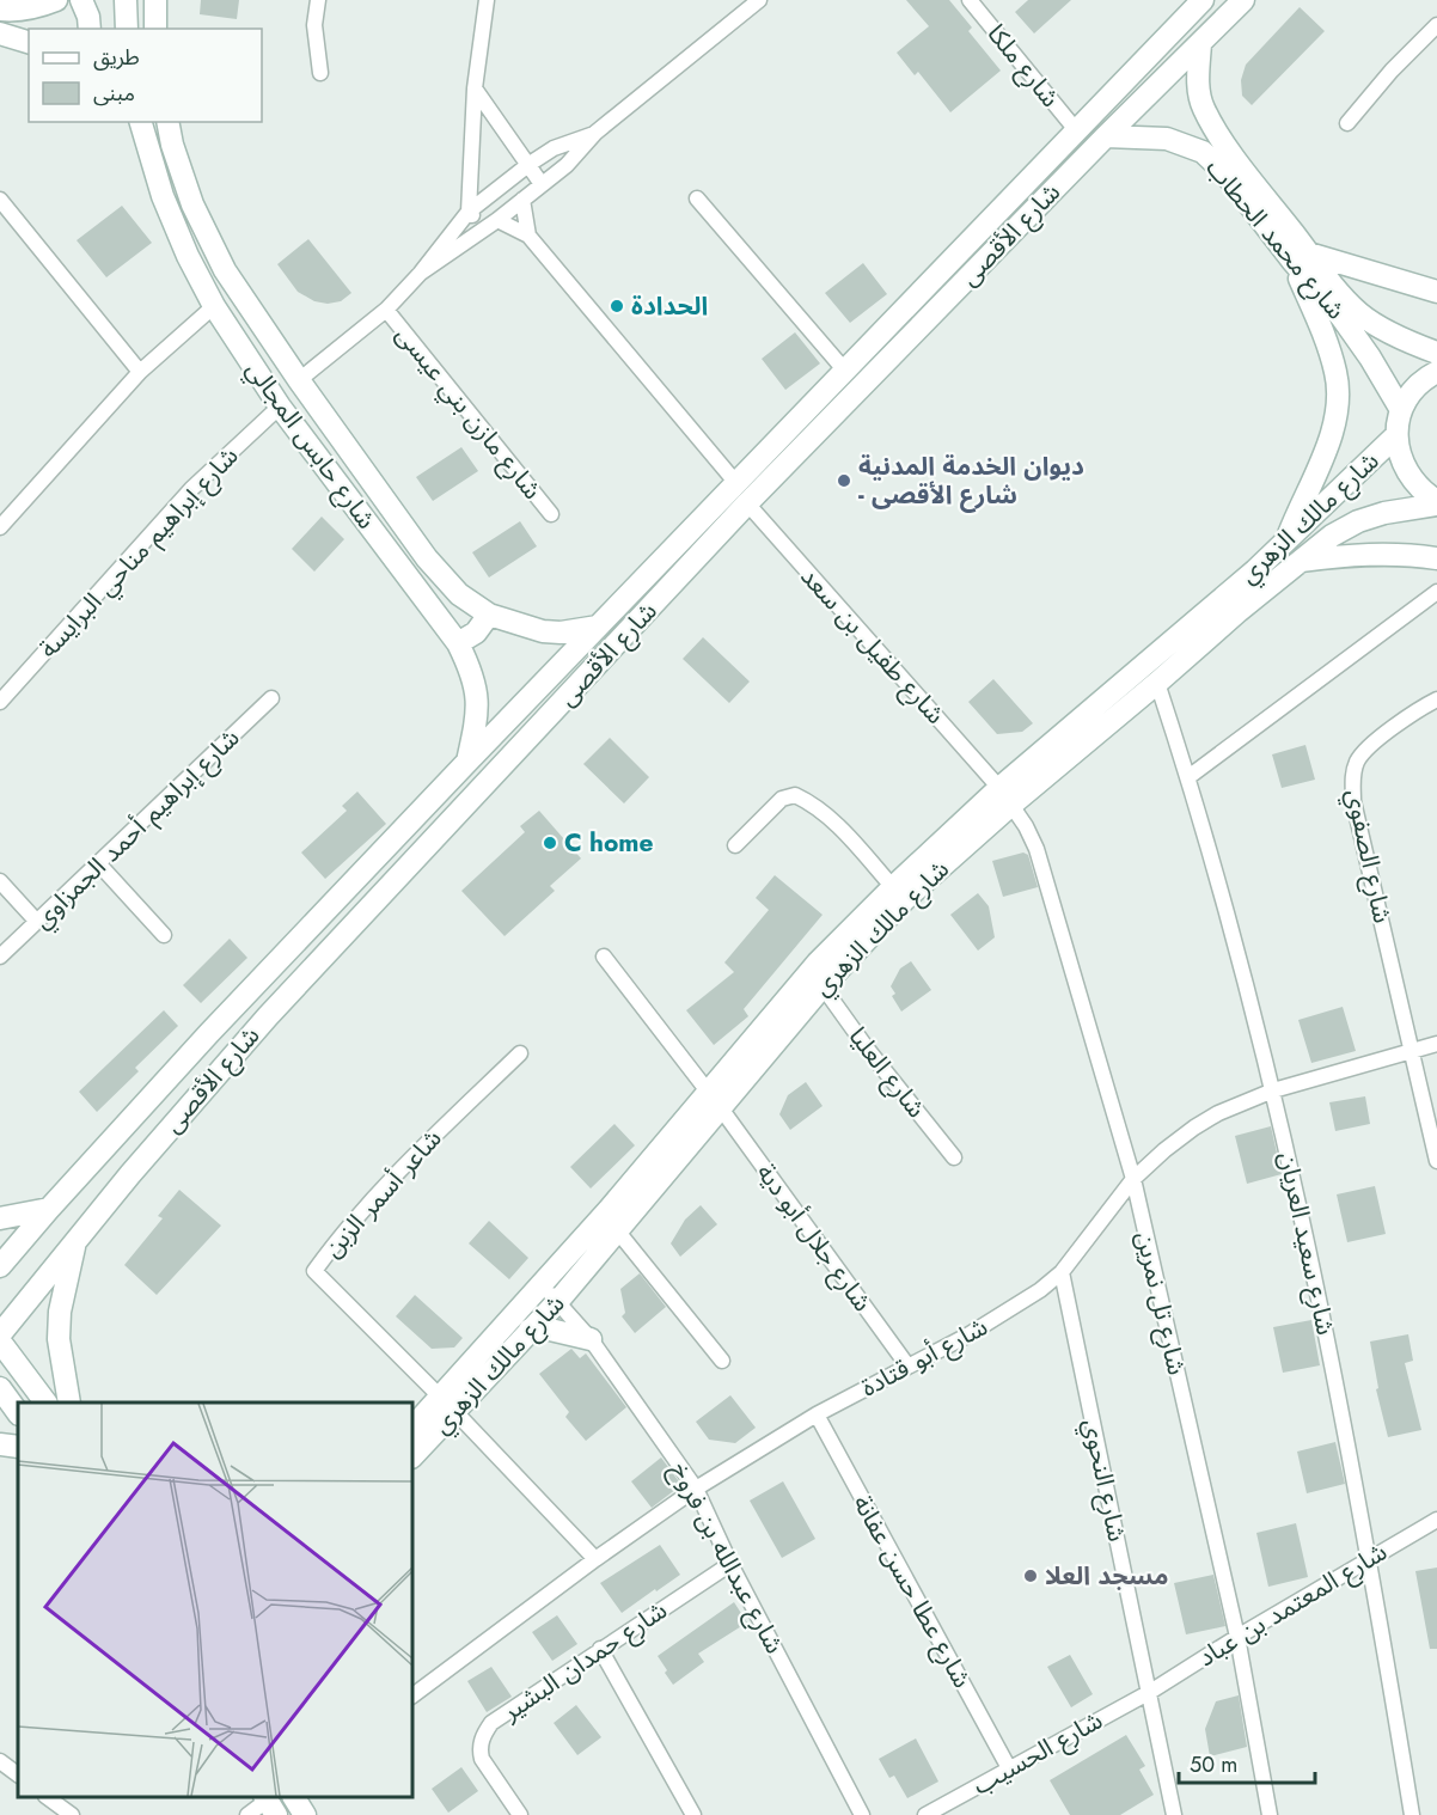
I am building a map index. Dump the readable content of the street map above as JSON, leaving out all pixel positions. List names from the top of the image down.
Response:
{
  "streets": {
    "street": [
      "شارع ملكا",
      "شارع الأقصى",
      "شارع محمد الحطاب",
      "شارع مازن بني عيسى",
      "شارع حابس المجالي",
      "شارع مالك الزهري",
      "شارع إبراهيم مناحي البرايسة",
      "شارع طفيل بن سعد",
      "شارع إبراهيم أحمد الجمزاوي",
      "شارع الصفوي",
      "شارع العليا",
      "شاعر أسمر الزبن",
      "شارع جلال أبو دية",
      "شارع سعيد العريان",
      "شارع تل نمرين",
      "شارع أبو قتادة",
      "شارع النحوي",
      "شارع عبدالله بن فروخ",
      "شارع عطا حسن عفانة",
      "شارع المعتمد بن عباد",
      "شارع حمدان البشير",
      "شارع الحسيب"
    ]
  },
  "crossings": [
    ["شارع ملكا", "شارع الأقصى"],
    ["شارع الأقصى", "شارع محمد الحطاب"],
    ["شارع الأقصى", "شارع حابس المجالي"],
    ["شارع الأقصى", "شارع طفيل بن سعد"],
    ["شارع حابس المجالي", "شارع إبراهيم مناحي البرايسة"],
    ["شارع مالك الزهري", "شارع طفيل بن سعد"],
    ["شارع مالك الزهري", "شارع العليا"],
    ["شارع مالك الزهري", "شاعر أسمر الزبن"],
    ["شارع مالك الزهري", "شارع جلال أبو دية"],
    ["شارع مالك الزهري", "شارع سعيد العريان"],
    ["شارع مالك الزهري", "شارع تل نمرين"],
    ["شارع مالك الزهري", "شارع عبدالله بن فروخ"],
    ["شارع طفيل بن سعد", "شارع تل نمرين"],
    ["شارع الصفوي", "شارع أبو قتادة"],
    ["شارع جلال أبو دية", "شارع أبو قتادة"],
    ["شارع سعيد العريان", "شارع أبو قتادة"],
    ["شارع سعيد العريان", "شارع المعتمد بن عباد"],
    ["شارع تل نمرين", "شارع أبو قتادة"],
    ["شارع تل نمرين", "شارع المعتمد بن عباد"],
    ["شارع أبو قتادة", "شارع النحوي"],
    ["شارع أبو قتادة", "شارع عبدالله بن فروخ"],
    ["شارع أبو قتادة", "شارع عطا حسن عفانة"],
    ["شارع النحوي", "شارع المعتمد بن عباد"],
    ["شارع النحوي", "شارع الحسيب"],
    ["شارع عبدالله بن فروخ", "شارع حمدان البشير"],
    ["شارع عطا حسن عفانة", "شارع الحسيب"],
    ["شارع المعتمد بن عباد", "شارع الحسيب"]
  ],
  "places": [
    "الحدادة",
    "ديوان الخدمة المدنية - شارع الأقصى",
    "C home",
    "مسجد العلا"
  ],
  "legend": ["طريق", "مبنى"],
  "scale_bar": "50 m"
}
